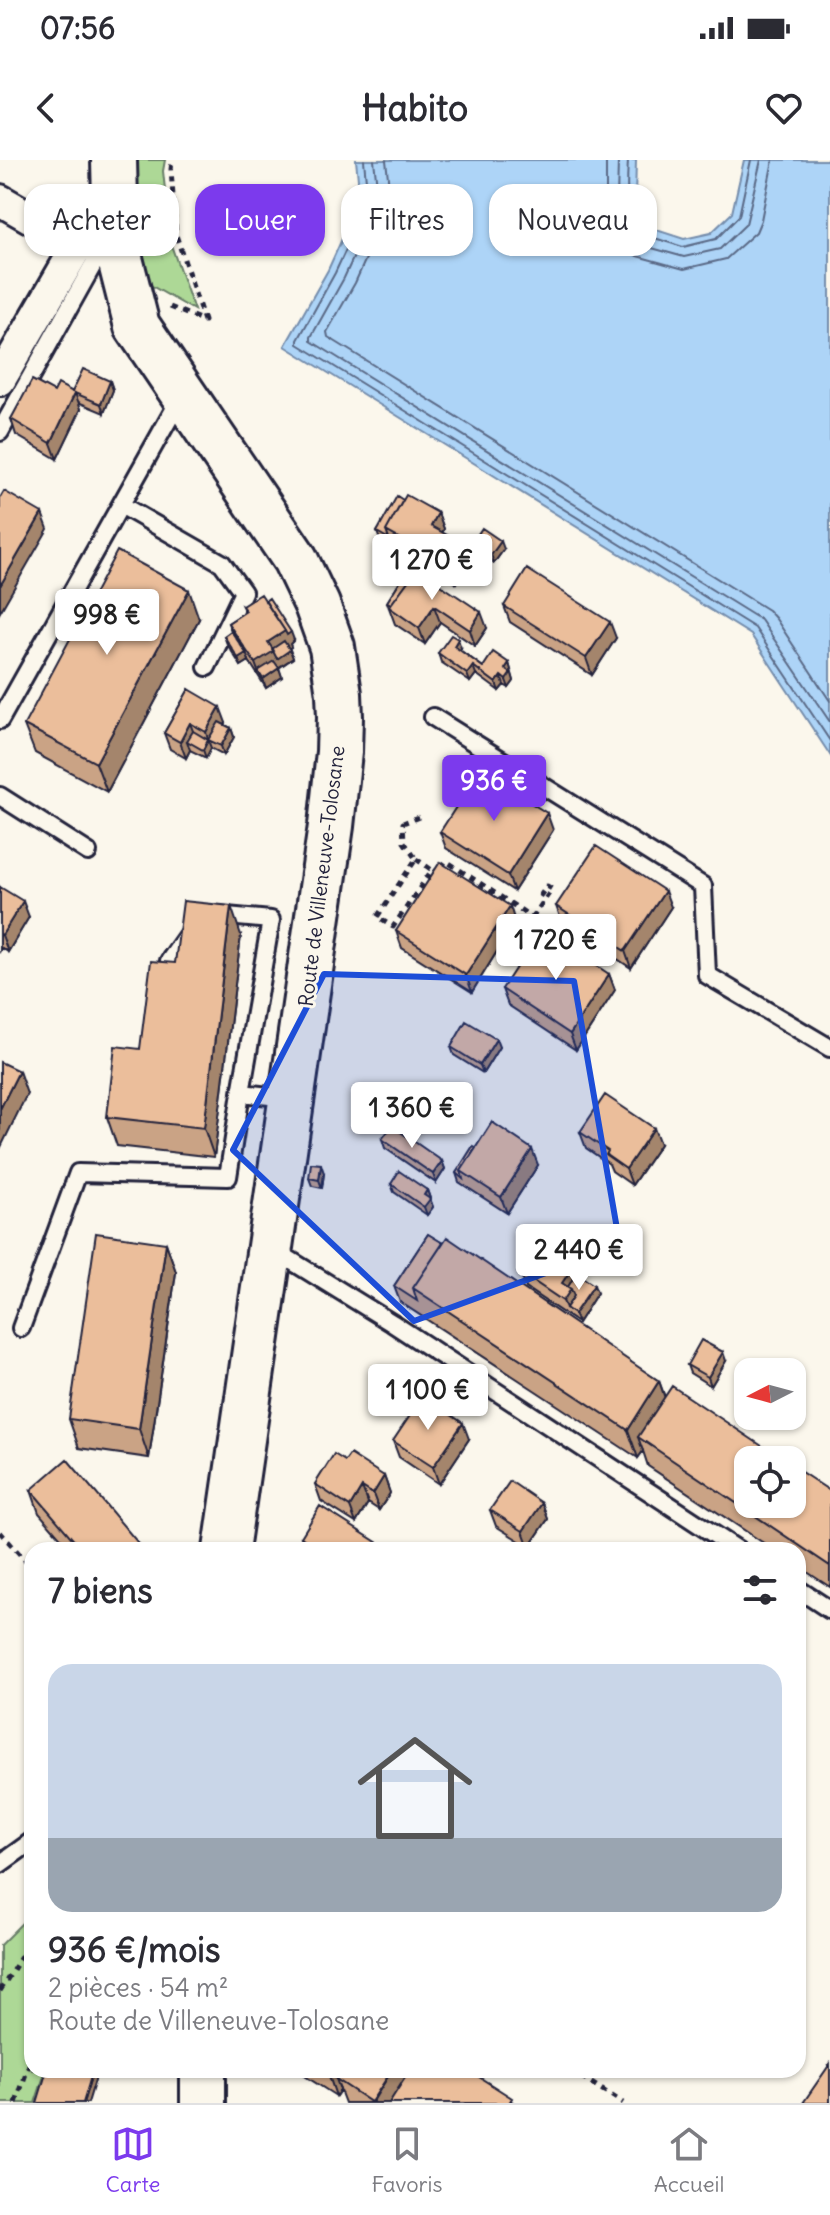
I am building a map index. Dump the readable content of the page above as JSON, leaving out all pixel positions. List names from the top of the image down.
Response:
{
  "streets": {
    "street": ["Route de Villeneuve-Tolosane"]
  },
  "north": "left",
  "page": {
    "status": "07:56",
    "header": "Habito",
    "chip": [
      "Acheter",
      "Louer",
      "Filtres",
      "Nouveau"
    ],
    "price": [
      "1 270 €",
      "998 €",
      "936 €",
      "1 720 €",
      "1 360 €",
      "2 440 €",
      "1 100 €"
    ],
    "heading": "7 biens",
    "list": [
      {
        "name": "936 €/mois",
        "note": "2 pièces · 54 m² · Route de Villeneuve-Tolosane"
      }
    ],
    "tabs": ["Carte", "Favoris", "Accueil"]
  }
}
